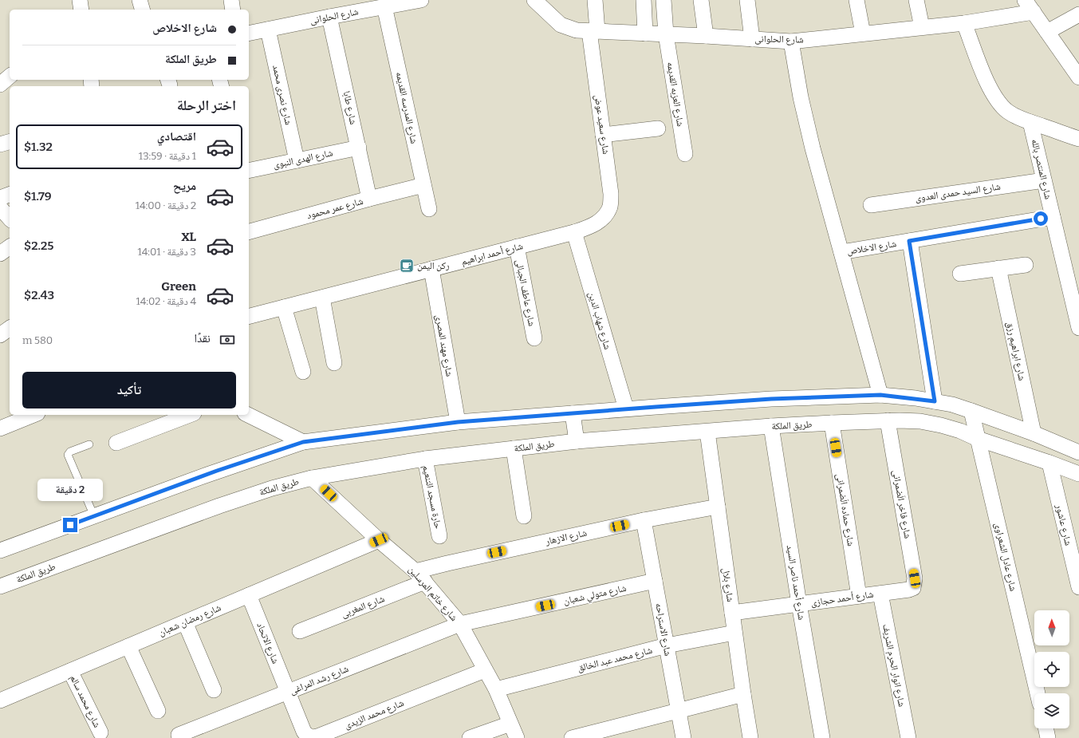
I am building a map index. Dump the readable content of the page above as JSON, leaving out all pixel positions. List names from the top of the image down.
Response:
{
  "streets": {
    "street": [
      "شارع الحلوانى",
      "شارع العزبه القديمه",
      "شارع نصرى محمد",
      "شارع طابا",
      "شارع المدرسه القديمه",
      "شارع سعيد عوض",
      "شارع الهدى النبوى",
      "شارع المنتصر بالله",
      "شارع السيد حمدى العدوى",
      "شارع عمر محمود",
      "شارع الاخلاص",
      "شارع أحمد ابراهيم",
      "شارع عاطف الجبالى",
      "شارع شهاب الدين",
      "شارع مهند المصرى",
      "شارع ابراهيم رزق",
      "طريق الملكة",
      "حارة مسجد التنعيم",
      "شارع فاخر الَضمرانى",
      "شارع حماده الَضمرانى",
      "شارع عاشور",
      "شارع الازهار",
      "شارع عادل الشعراوى",
      "شارع أحمد ناصر السيد",
      "شارع بلال",
      "شارع خاتم المرسلين",
      "شارع متولي شعبان",
      "شارع أحمد حجازى",
      "شارع المغربى",
      "شارع رمضان شعبان",
      "شارع الاستراحه",
      "شارع الاتحاد",
      "شارع محمد عبد الخالق",
      "شارع انوار الحرم الشريف",
      "شارع رشد المراغى",
      "شارع محمد سالم",
      "شارع محمد الزيدى"
    ]
  },
  "crossings": [
    ["شارع الحلوانى", "شارع العزبه القديمه"],
    ["شارع الحلوانى", "شارع نصرى محمد"],
    ["شارع الحلوانى", "شارع طابا"],
    ["شارع الحلوانى", "شارع المدرسه القديمه"],
    ["شارع الحلوانى", "شارع سعيد عوض"],
    ["شارع نصرى محمد", "شارع الهدى النبوى"],
    ["شارع طابا", "شارع الهدى النبوى"],
    ["شارع طابا", "شارع عمر محمود"],
    ["شارع المدرسه القديمه", "شارع عمر محمود"],
    ["شارع سعيد عوض", "شارع أحمد ابراهيم"],
    ["شارع المنتصر بالله", "شارع السيد حمدى العدوى"],
    ["شارع المنتصر بالله", "شارع الاخلاص"],
    ["شارع أحمد ابراهيم", "شارع عاطف الجبالى"],
    ["شارع أحمد ابراهيم", "شارع شهاب الدين"],
    ["شارع أحمد ابراهيم", "شارع مهند المصرى"],
    ["طريق الملكة", "حارة مسجد التنعيم"],
    ["طريق الملكة", "شارع فاخر الَضمرانى"],
    ["طريق الملكة", "شارع حماده الَضمرانى"],
    ["طريق الملكة", "شارع عاشور"],
    ["طريق الملكة", "شارع عادل الشعراوى"],
    ["طريق الملكة", "شارع أحمد ناصر السيد"],
    ["طريق الملكة", "شارع بلال"],
    ["طريق الملكة", "شارع خاتم المرسلين"],
    ["شارع فاخر الَضمرانى", "شارع أحمد حجازى"],
    ["شارع حماده الَضمرانى", "شارع أحمد حجازى"],
    ["شارع الازهار", "شارع بلال"],
    ["شارع الازهار", "شارع خاتم المرسلين"],
    ["شارع الازهار", "شارع المغربى"],
    ["شارع الازهار", "شارع الاستراحه"],
    ["شارع أحمد ناصر السيد", "شارع أحمد حجازى"],
    ["شارع بلال", "شارع أحمد حجازى"],
    ["شارع بلال", "شارع محمد عبد الخالق"],
    ["شارع خاتم المرسلين", "شارع متولي شعبان"],
    ["شارع خاتم المرسلين", "شارع المغربى"],
    ["شارع خاتم المرسلين", "شارع رمضان شعبان"],
    ["شارع خاتم المرسلين", "شارع محمد عبد الخالق"],
    ["شارع خاتم المرسلين", "شارع رشد المراغى"],
    ["شارع خاتم المرسلين", "شارع محمد الزيدى"],
    ["شارع متولي شعبان", "شارع الاستراحه"],
    ["شارع متولي شعبان", "شارع رشد المراغى"],
    ["شارع أحمد حجازى", "شارع انوار الحرم الشريف"],
    ["شارع رمضان شعبان", "شارع الاتحاد"],
    ["شارع رمضان شعبان", "شارع محمد سالم"],
    ["شارع الاستراحه", "شارع محمد عبد الخالق"],
    ["شارع الاتحاد", "شارع رشد المراغى"],
    ["شارع الاتحاد", "شارع محمد الزيدى"],
    ["شارع رشد المراغى", "شارع محمد الزيدى"]
  ],
  "places": {
    "cafe": ["ركن اليمن"]
  },
  "north": "top",
  "page": {
    "banner": ["شارع الاخلاص", "طريق الملكة"],
    "heading": "اختر الرحلة",
    "list": [
      {
        "name": "اقتصادي",
        "note": "1 دقيقة · 13:59",
        "value": "$1.32"
      },
      {
        "name": "مريح",
        "note": "2 دقيقة · 14:00",
        "value": "$1.79"
      },
      {
        "name": "XL",
        "note": "3 دقيقة · 14:01",
        "value": "$2.25"
      },
      {
        "name": "Green",
        "note": "4 دقيقة · 14:02",
        "value": "$2.43"
      }
    ],
    "pay": ["نقدًا", "580 m"],
    "buttons": "تأكيد",
    "bubble": "2 دقيقة"
  }
}
